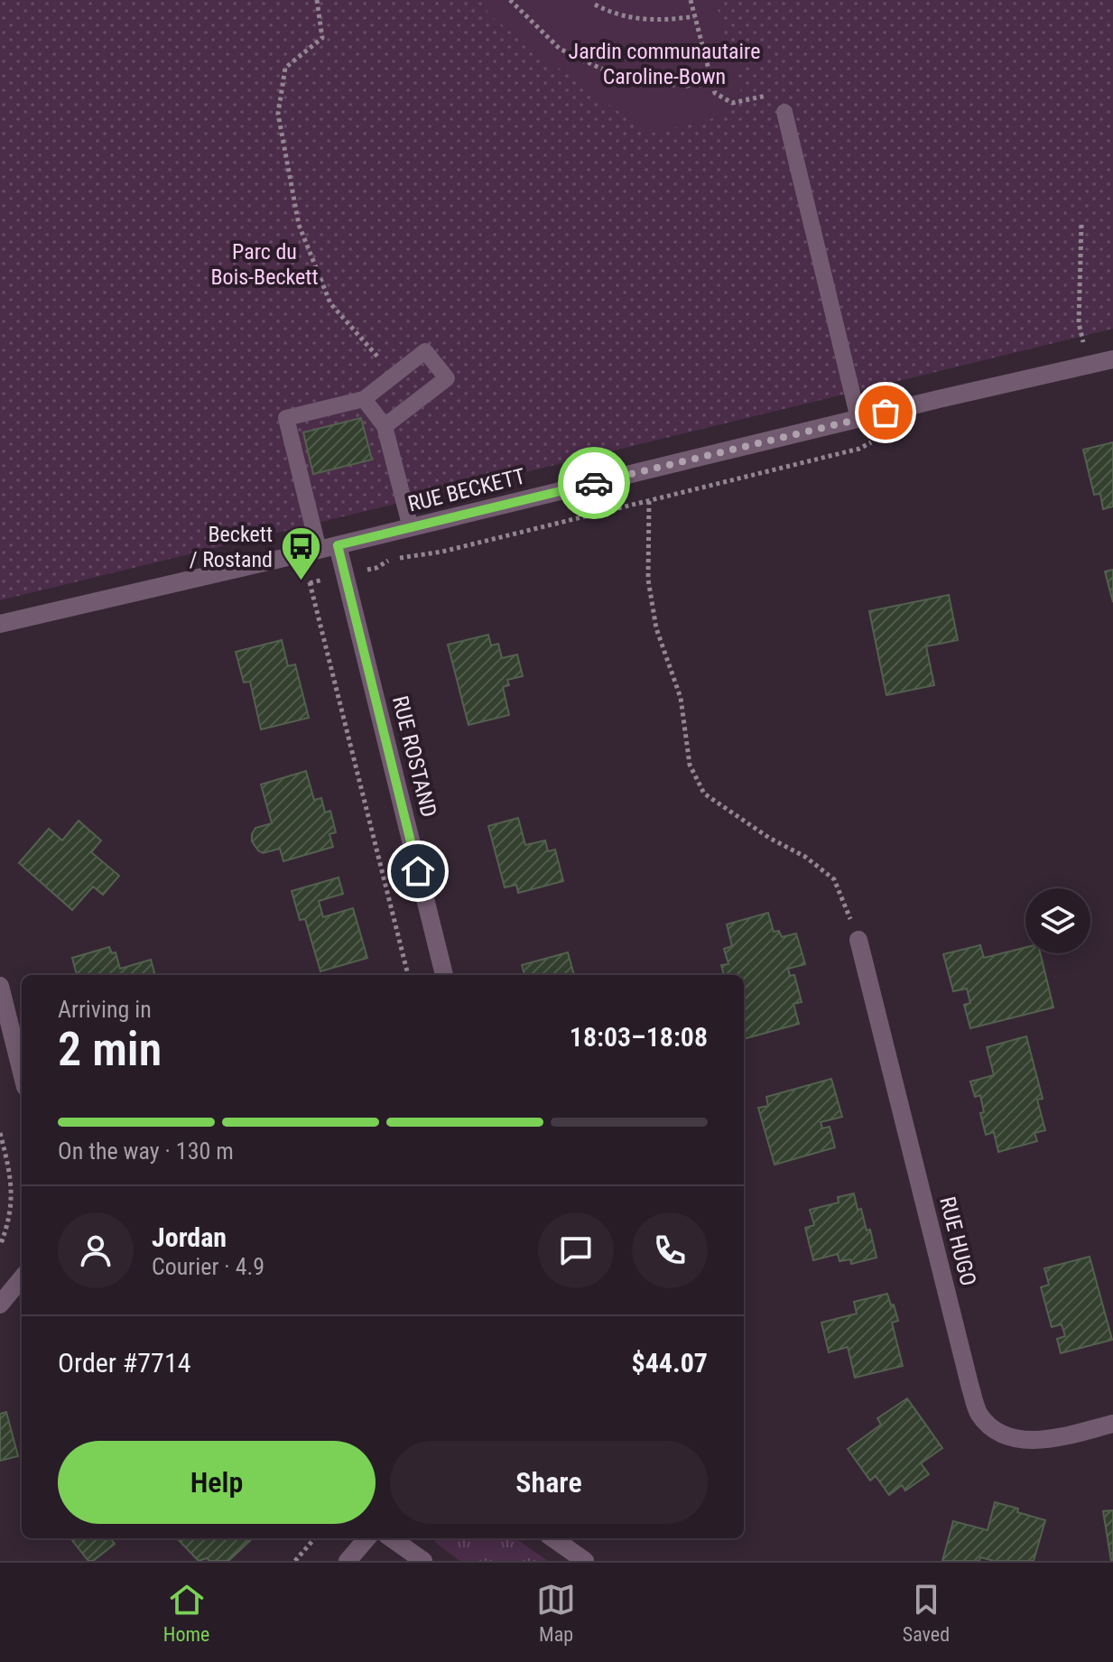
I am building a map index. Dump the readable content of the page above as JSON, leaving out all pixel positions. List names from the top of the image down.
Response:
{
  "streets": {
    "street": ["RUE BECKETT", "RUE ROSTAND", "RUE HUGO"]
  },
  "crossings": [
    ["RUE BECKETT", "RUE ROSTAND"]
  ],
  "parks": ["Jardin communautaire Caroline-Bown", "Parc du Bois-Beckett"],
  "places": {
    "bus stop": ["Beckett / Rostand"]
  },
  "page": {
    "heading": ["2 min", "Arriving in", "18:03–18:08"],
    "panel": [
      "Jordan",
      "Courier · 4.9",
      "Order #7714",
      "$44.07"
    ],
    "bar": "On the way · 130 m",
    "buttons": ["Help", "Share"],
    "tabs": ["Home", "Map", "Saved"]
  }
}
